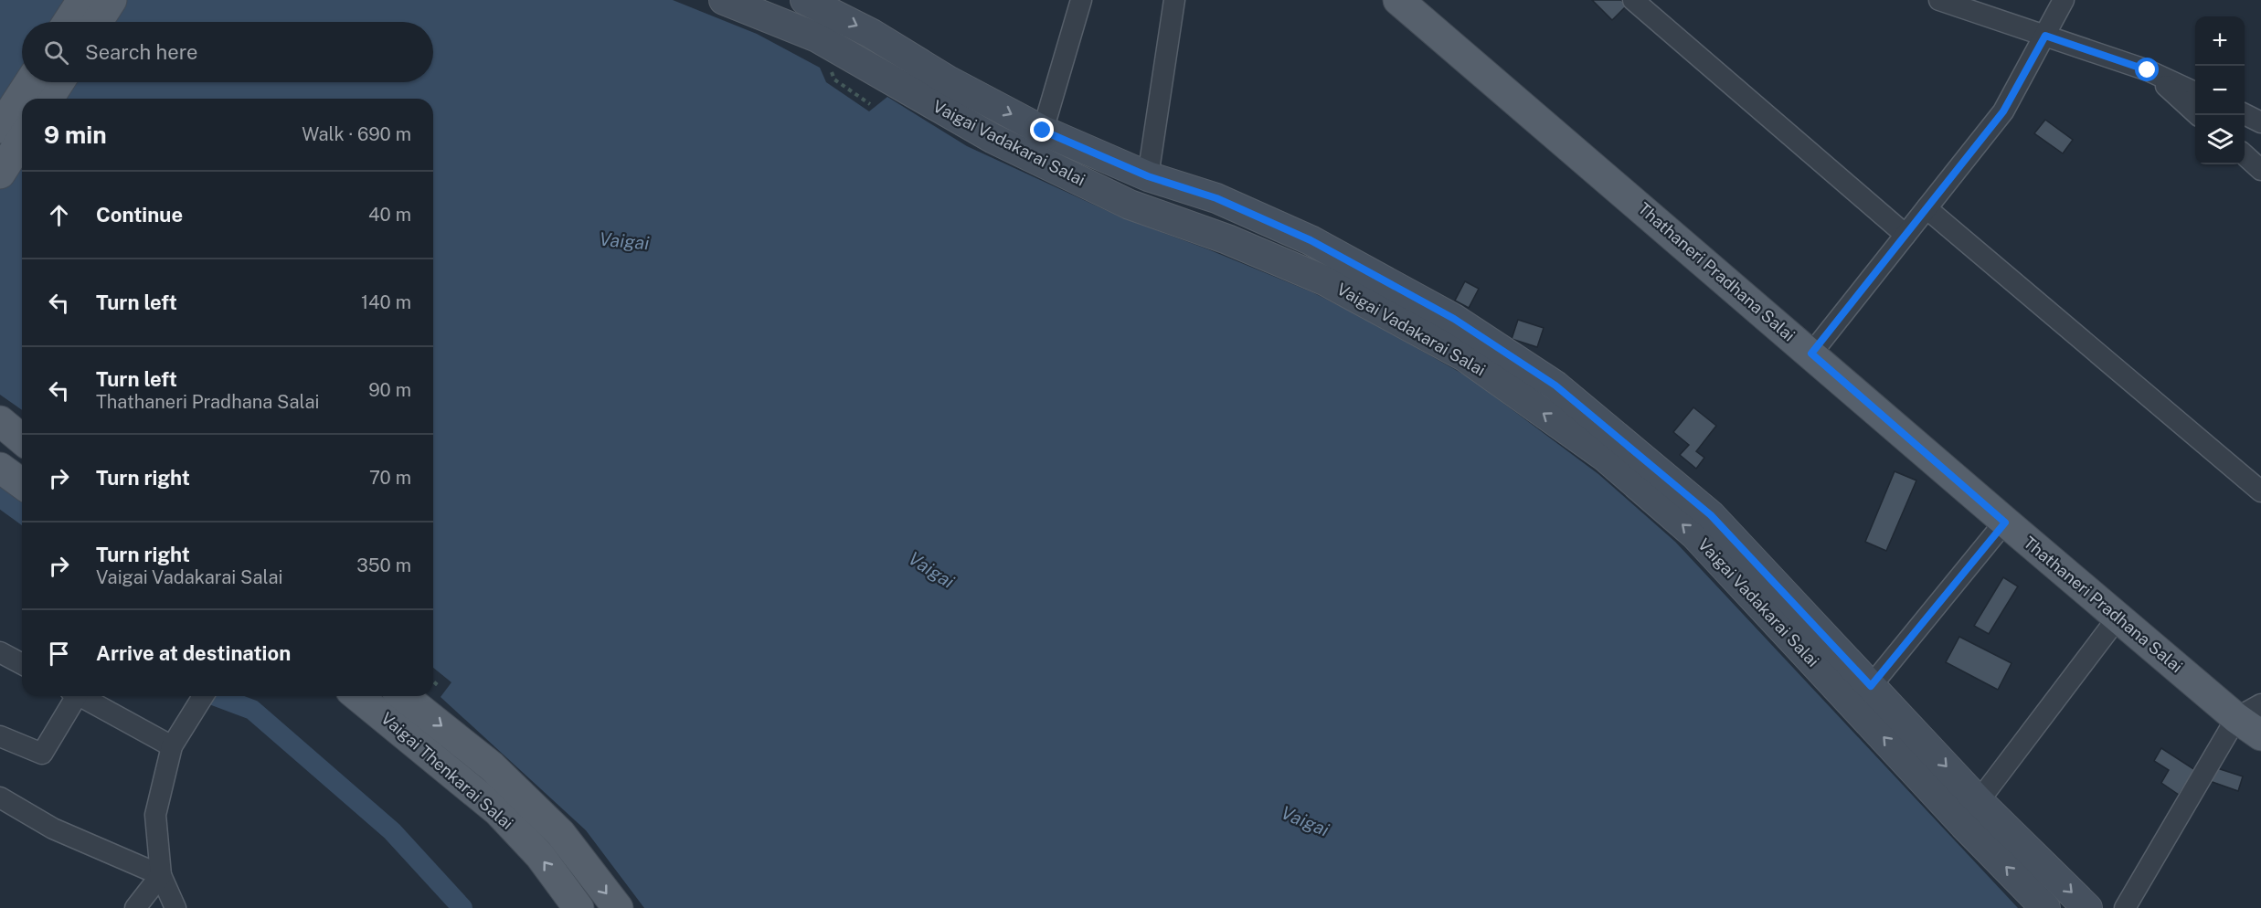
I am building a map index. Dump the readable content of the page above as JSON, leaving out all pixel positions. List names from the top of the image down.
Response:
{
  "streets": {
    "main road": ["Vaigai Vadakarai Salai", "Thathaneri Pradhana Salai", "Vaigai Thenkarai Salai"]
  },
  "water": ["Vaigai"],
  "page": {
    "map_buttons": ["+", "−"],
    "search": "Search here",
    "heading": ["9 min", "Walk · 690 m"],
    "list": [
      ["Continue", "40 m"],
      ["Turn left", "140 m"],
      ["Turn left", "Thathaneri Pradhana Salai", "90 m"],
      ["Turn right", "70 m"],
      ["Turn right", "Vaigai Vadakarai Salai", "350 m"],
      "Arrive at destination"
    ]
  }
}
